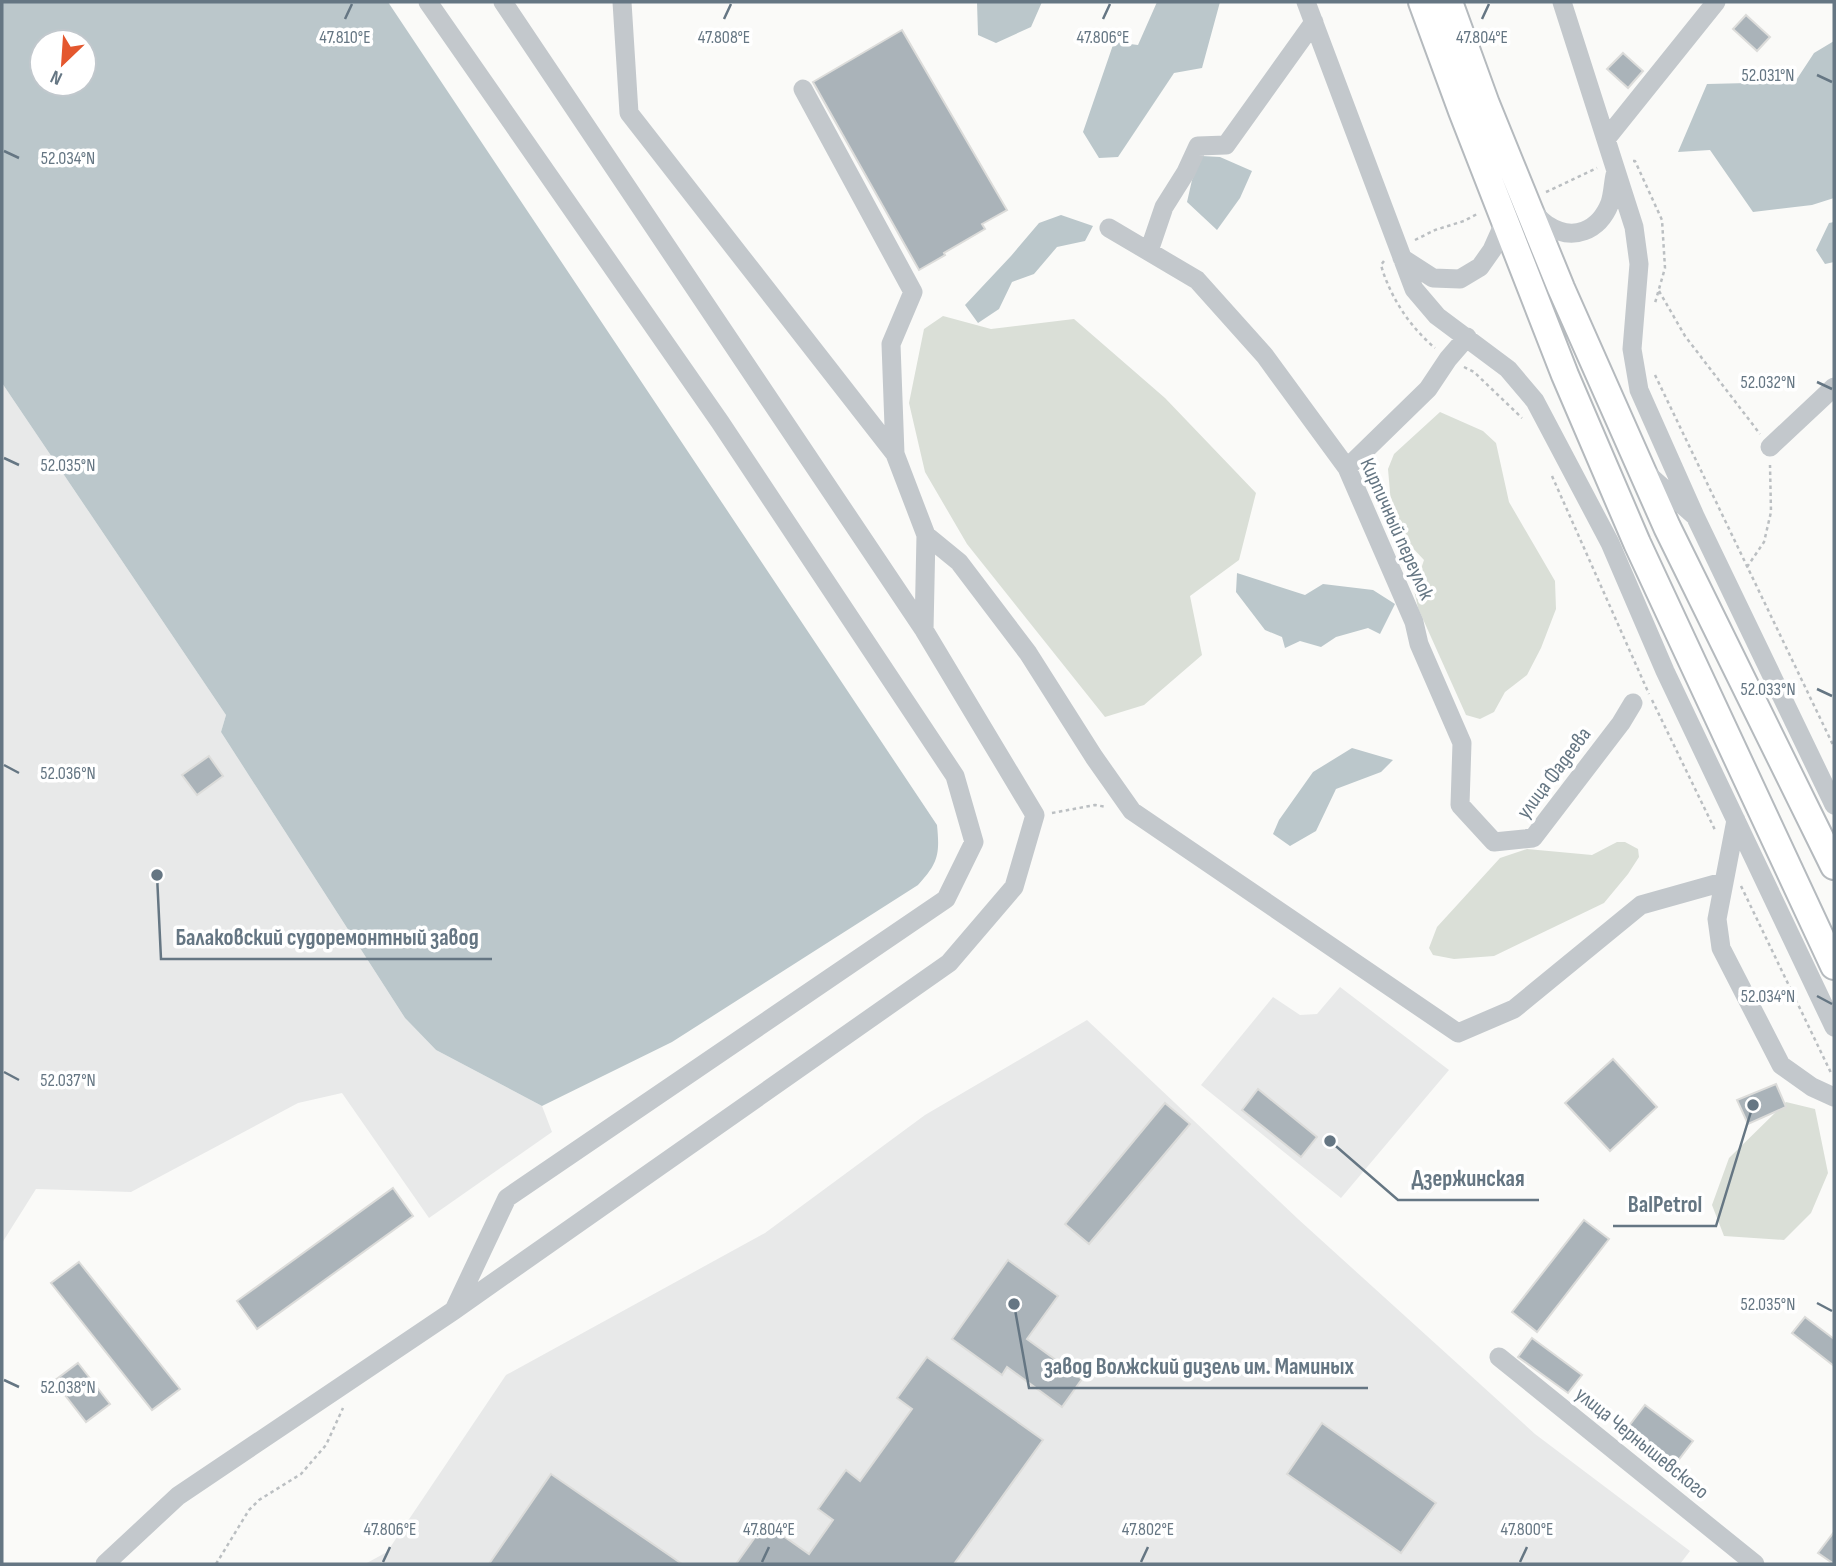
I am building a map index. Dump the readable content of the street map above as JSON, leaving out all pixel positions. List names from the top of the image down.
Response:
{
  "streets": {
    "street": ["Кирпичный переулок", "улица Фадеева", "улица Чернышевского"]
  },
  "crossings": [
    ["Кирпичный переулок", "улица Фадеева"]
  ],
  "places": [
    "Балаковский судоремонтный завод",
    "BalPetrol",
    "Дзержинская",
    "завод Волжский дизель им. Маминых"
  ],
  "north": "bottom left",
  "coordinates": [
    "47.810°E",
    "47.808°E",
    "47.806°E",
    "47.804°E",
    "52.031°N",
    "52.034°N",
    "52.032°N",
    "52.035°N",
    "52.033°N",
    "52.036°N",
    "52.037°N",
    "52.038°N",
    "47.802°E",
    "47.800°E"
  ]
}
